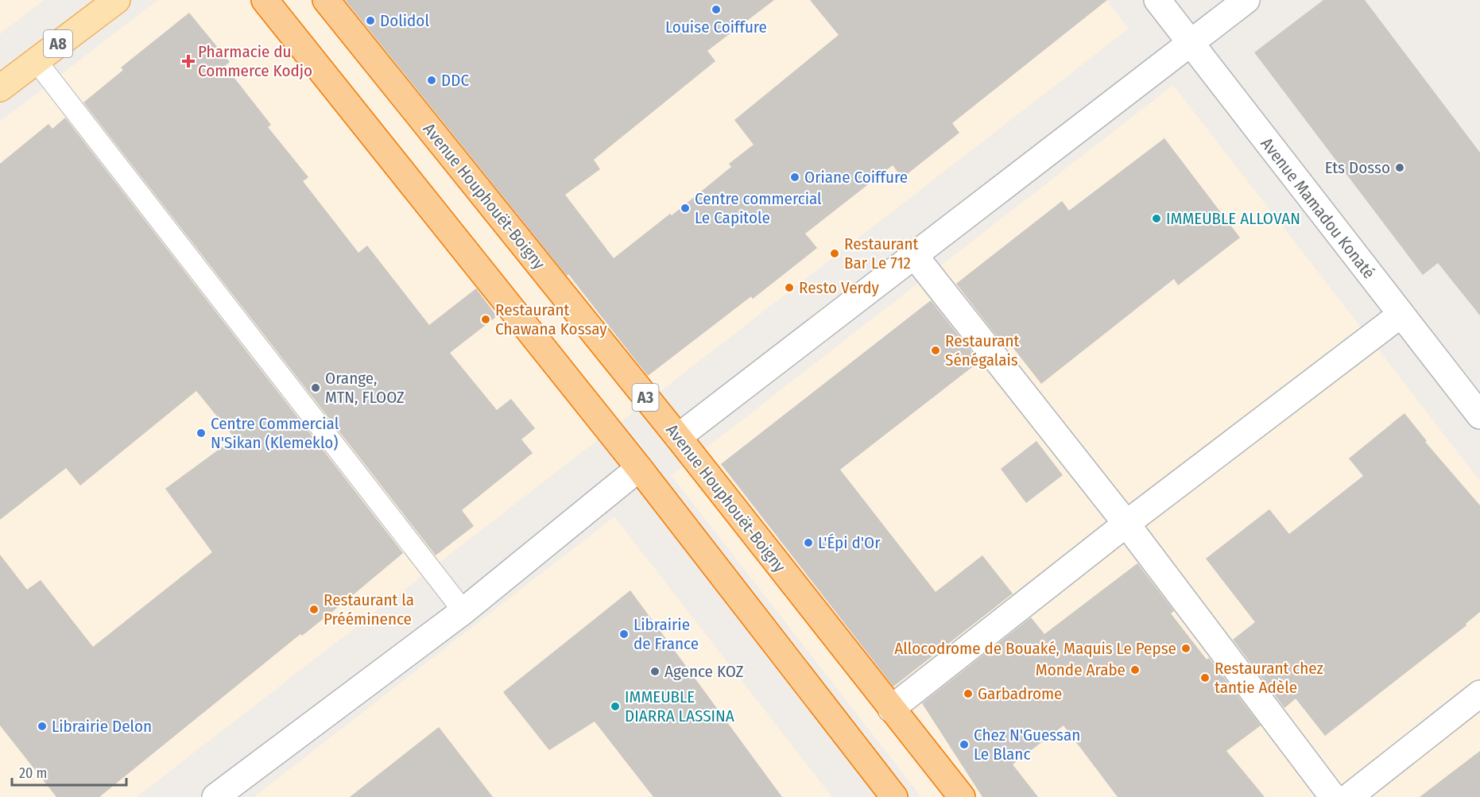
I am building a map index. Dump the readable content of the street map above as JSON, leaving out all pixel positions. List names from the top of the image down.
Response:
{
  "streets": {
    "highway": ["Avenue Houphouët-Boigny", "A3"],
    "main road": ["A8"],
    "street": ["Avenue Mamadou Konaté"]
  },
  "places": {
    "other": [
      "Louise Coiffure",
      "Dolidol",
      "DDC",
      "Ets Dosso",
      "Oriane Coiffure",
      "Centre commercial Le Capitole",
      "IMMEUBLE ALLOVAN",
      "Restaurant Bar Le 712",
      "Resto Verdy",
      "Restaurant Chawana Kossay",
      "Restaurant Sénégalais",
      "Orange, MTN, FLOOZ",
      "Centre Commercial N'Sikan (Klemeklo)",
      "L'Épi d'Or",
      "Restaurant la Prééminence",
      "Librairie de France",
      "Allocodrome de Bouaké, Maquis Le Pepse",
      "Monde Arabe",
      "Agence KOZ",
      "Restaurant chez tantie Adèle",
      "Garbadrome",
      "IMMEUBLE DIARRA LASSINA",
      "Librairie Delon",
      "Chez N'Guessan Le Blanc"
    ],
    "health": ["Pharmacie du Commerce Kodjo"]
  },
  "scale_bar": "20 m"
}
